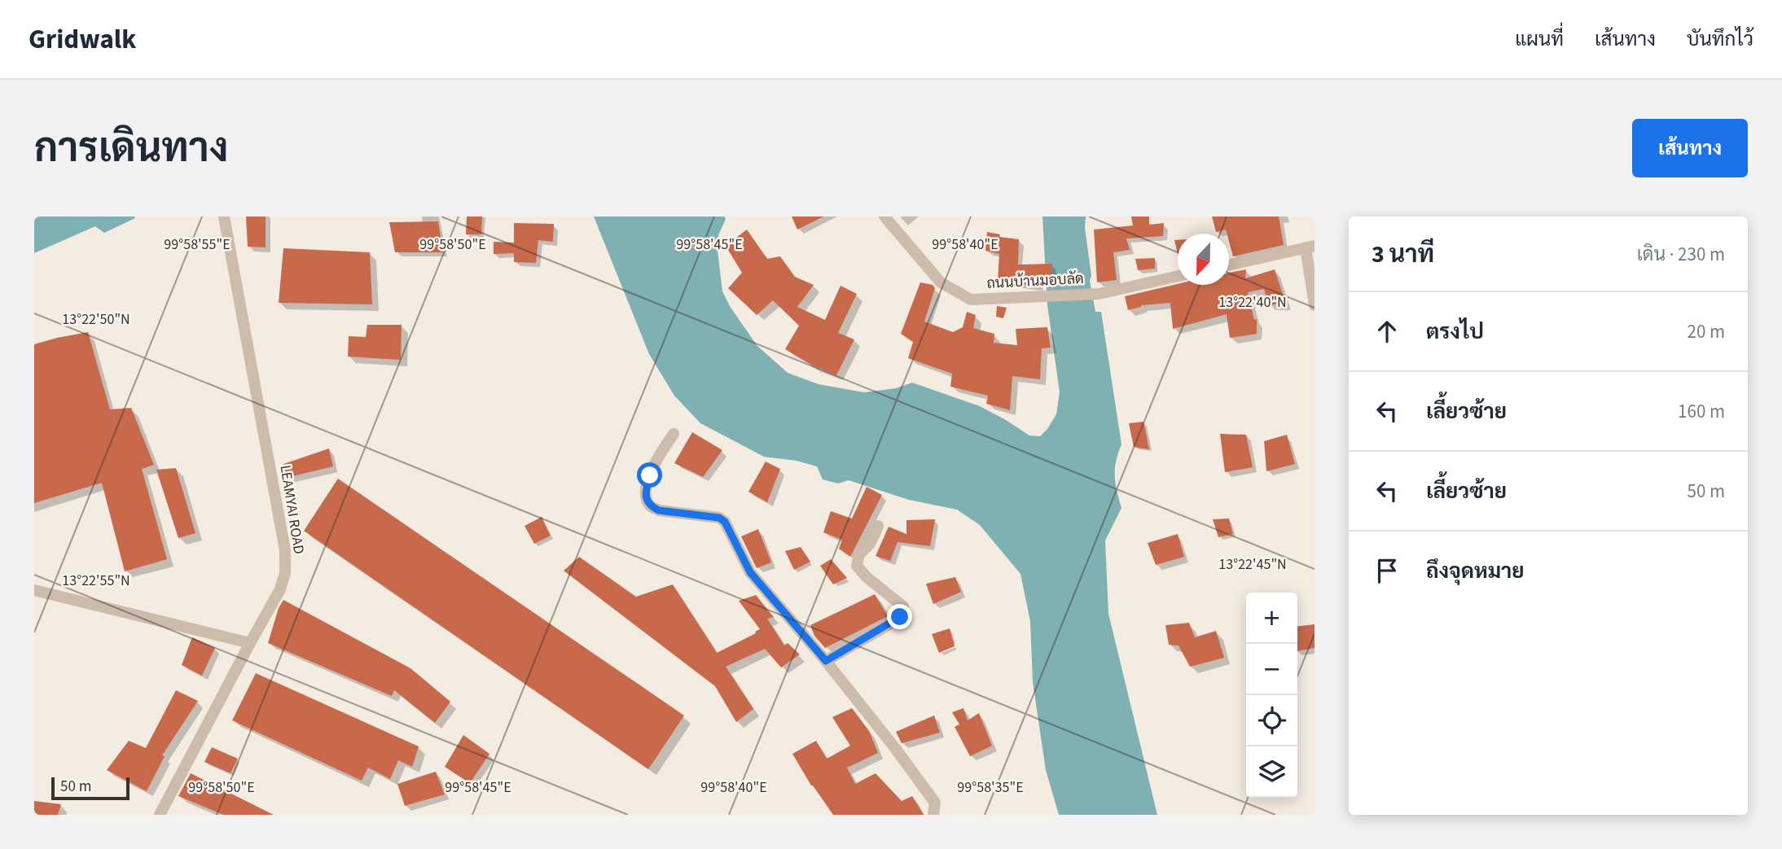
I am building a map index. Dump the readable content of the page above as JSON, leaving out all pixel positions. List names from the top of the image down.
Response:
{
  "streets": {
    "street": ["ถนนบ้านมอบลัด", "LEAMYAI ROAD"]
  },
  "scale_bar": "50 m",
  "north": "bottom",
  "page": {
    "header": "Gridwalk",
    "nav": ["แผนที่", "เส้นทาง", "บันทึกไว้"],
    "title": "การเดินทาง",
    "buttons": "เส้นทาง",
    "heading": ["3 นาที", "เดิน · 230 m"],
    "list": [
      ["ตรงไป", "20 m"],
      ["เลี้ยวซ้าย", "160 m"],
      ["เลี้ยวซ้าย", "50 m"],
      "ถึงจุดหมาย"
    ],
    "map_buttons": ["+", "−"],
    "scale": "50 m"
  },
  "coordinates": [
    "99°58'55\"E",
    "99°58'50\"E",
    "99°58'45\"E",
    "99°58'40\"E",
    "13°22'40\"N",
    "13°22'50\"N",
    "13°22'45\"N",
    "13°22'55\"N",
    "99°58'35\"E"
  ]
}
